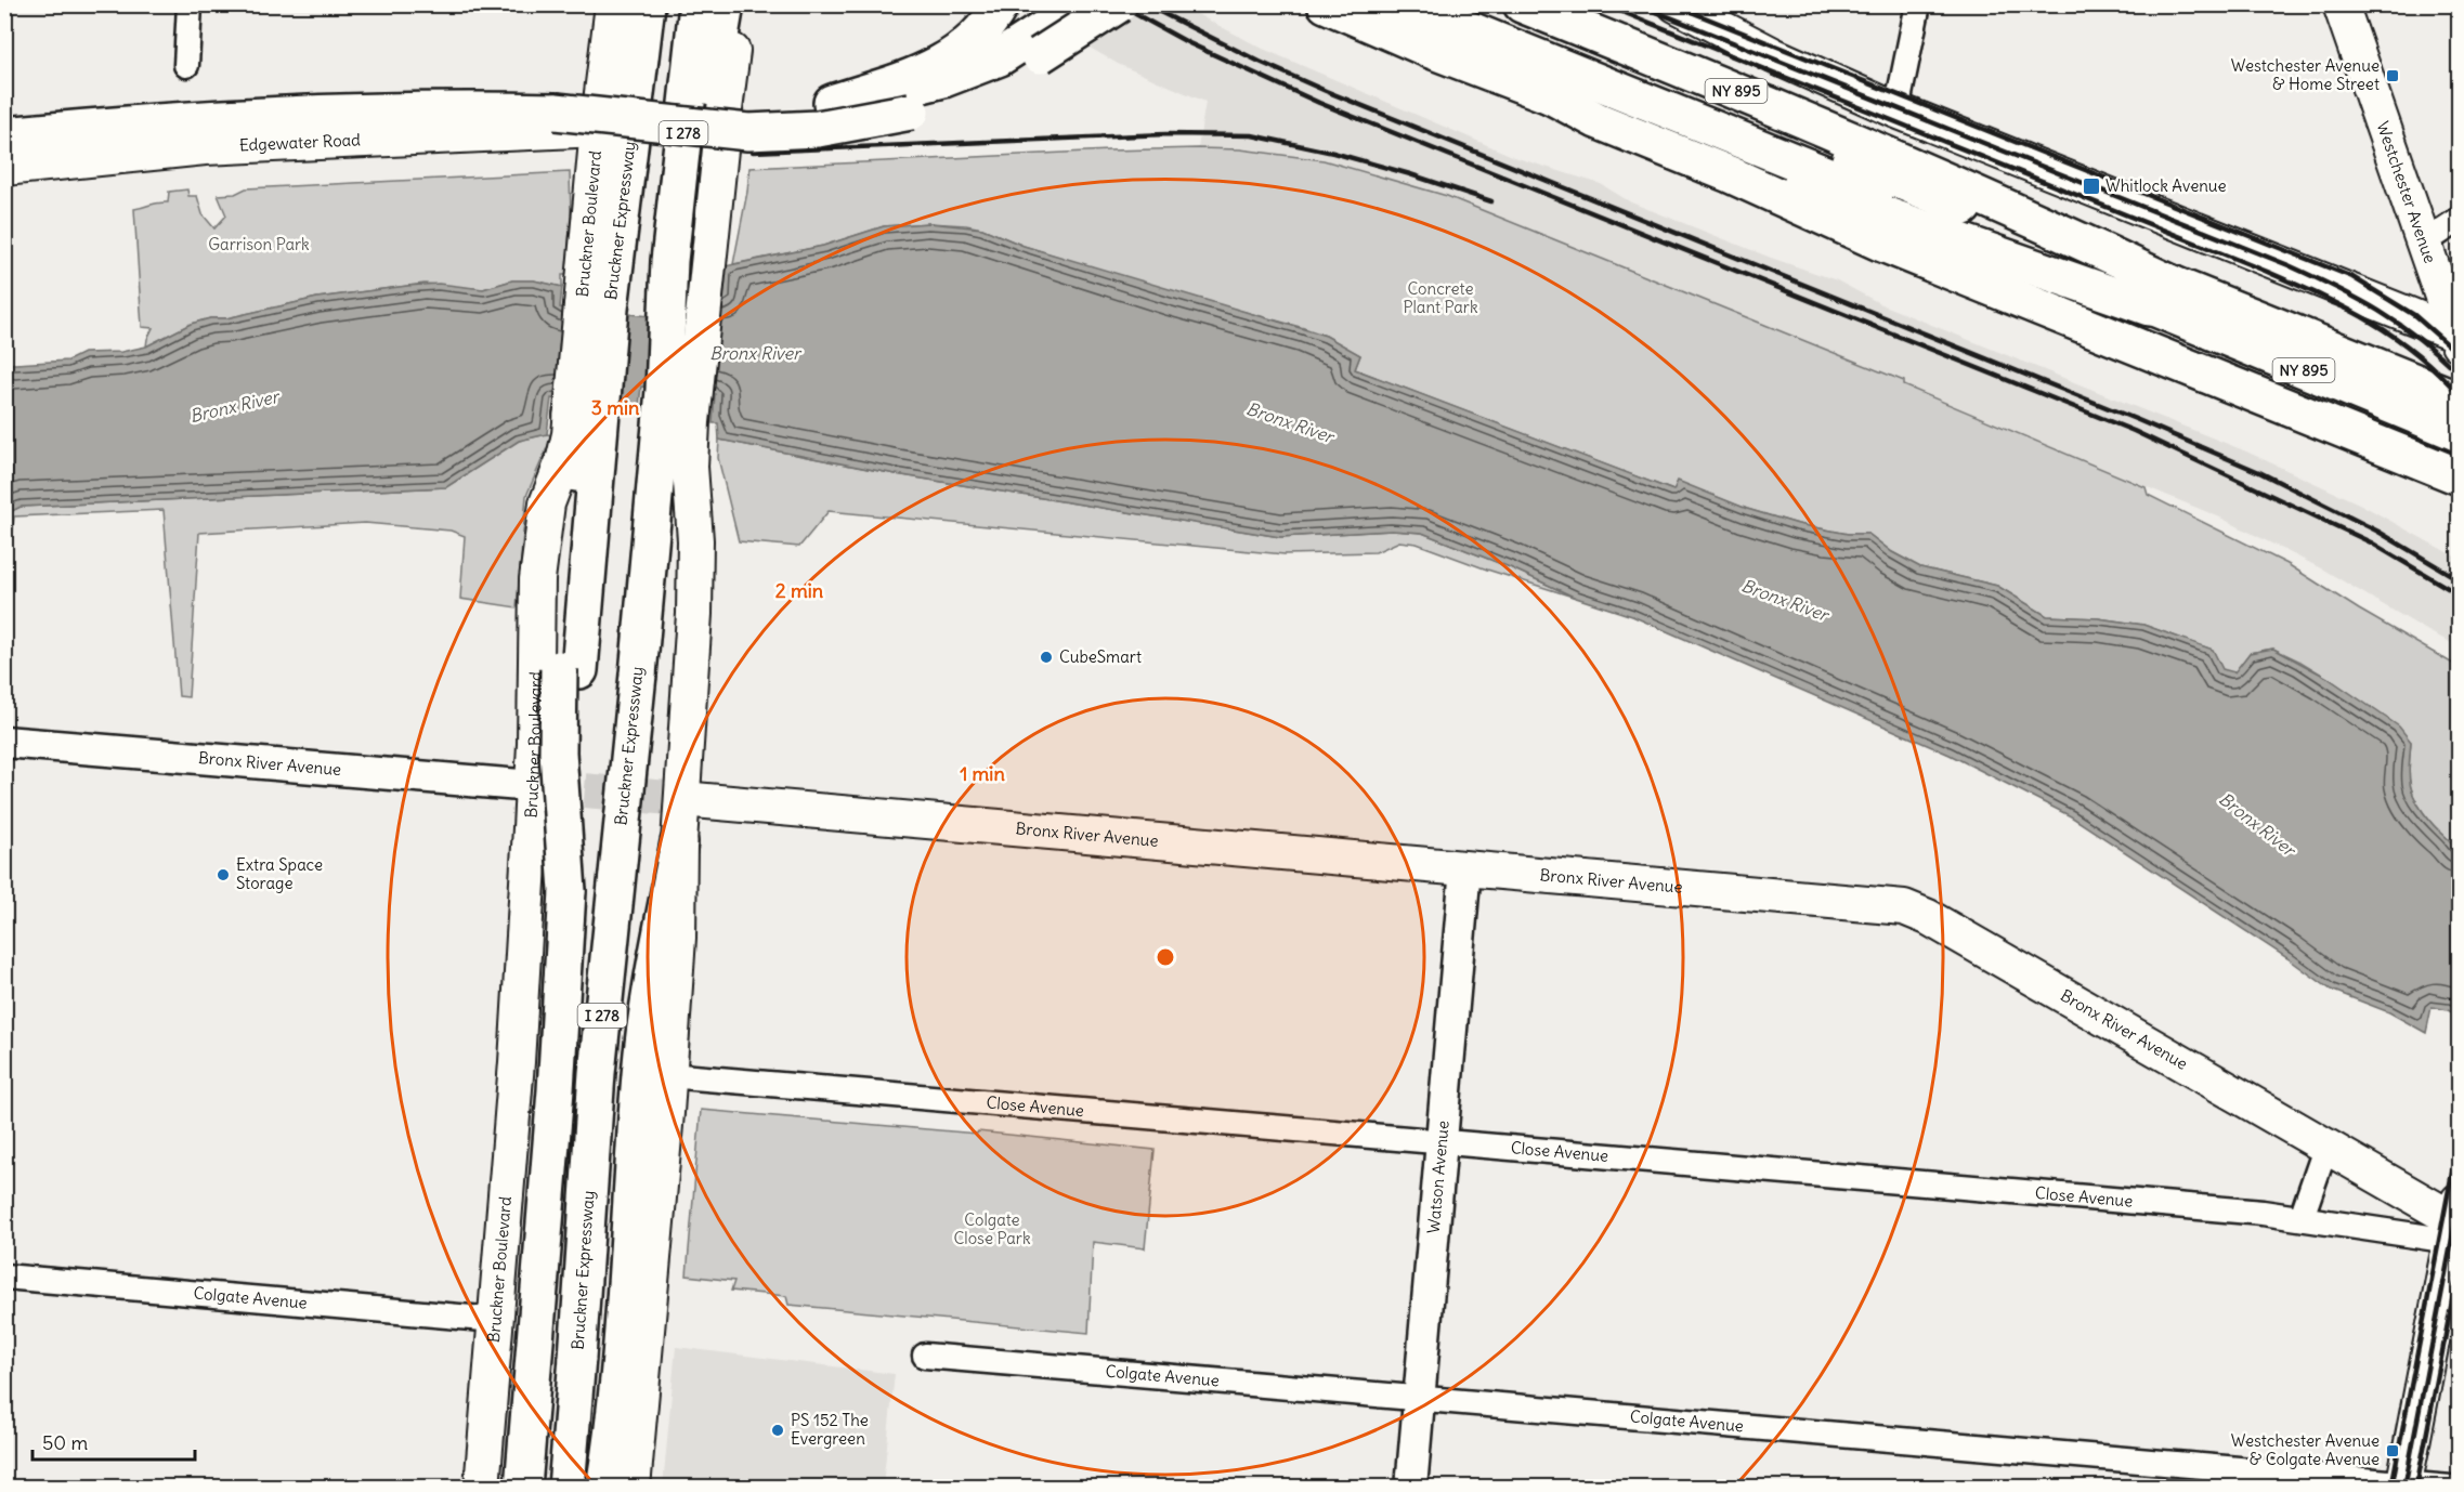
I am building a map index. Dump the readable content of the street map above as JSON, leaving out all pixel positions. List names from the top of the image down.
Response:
{
  "streets": {
    "main road": [
      "NY 895",
      "I 278",
      "Edgewater Road",
      "Westchester Avenue",
      "Bruckner Expressway",
      "Bruckner Boulevard",
      "Bronx River Avenue"
    ],
    "street": ["Close Avenue", "Watson Avenue", "Colgate Avenue"]
  },
  "crossings": [
    ["Edgewater Road", "Bruckner Boulevard"],
    ["Bruckner Expressway", "Bruckner Boulevard"],
    ["Bruckner Boulevard", "Bronx River Avenue"],
    ["Bruckner Boulevard", "Colgate Avenue"],
    ["Bronx River Avenue", "Close Avenue"],
    ["Bronx River Avenue", "Watson Avenue"],
    ["Close Avenue", "Watson Avenue"],
    ["Watson Avenue", "Colgate Avenue"]
  ],
  "water": ["Bronx River"],
  "parks": ["Garrison Park", "Concrete Plant Park", "Colgate Close Park"],
  "places": {
    "transit": ["Westchester Avenue & Home Street", "Whitlock Avenue", "Westchester Avenue & Colgate Avenue"],
    "other": ["CubeSmart", "Extra Space Storage", "PS 152 The Evergreen"]
  },
  "scale_bar": "50 m",
  "rings": ["3 min", "2 min", "1 min"]
}
